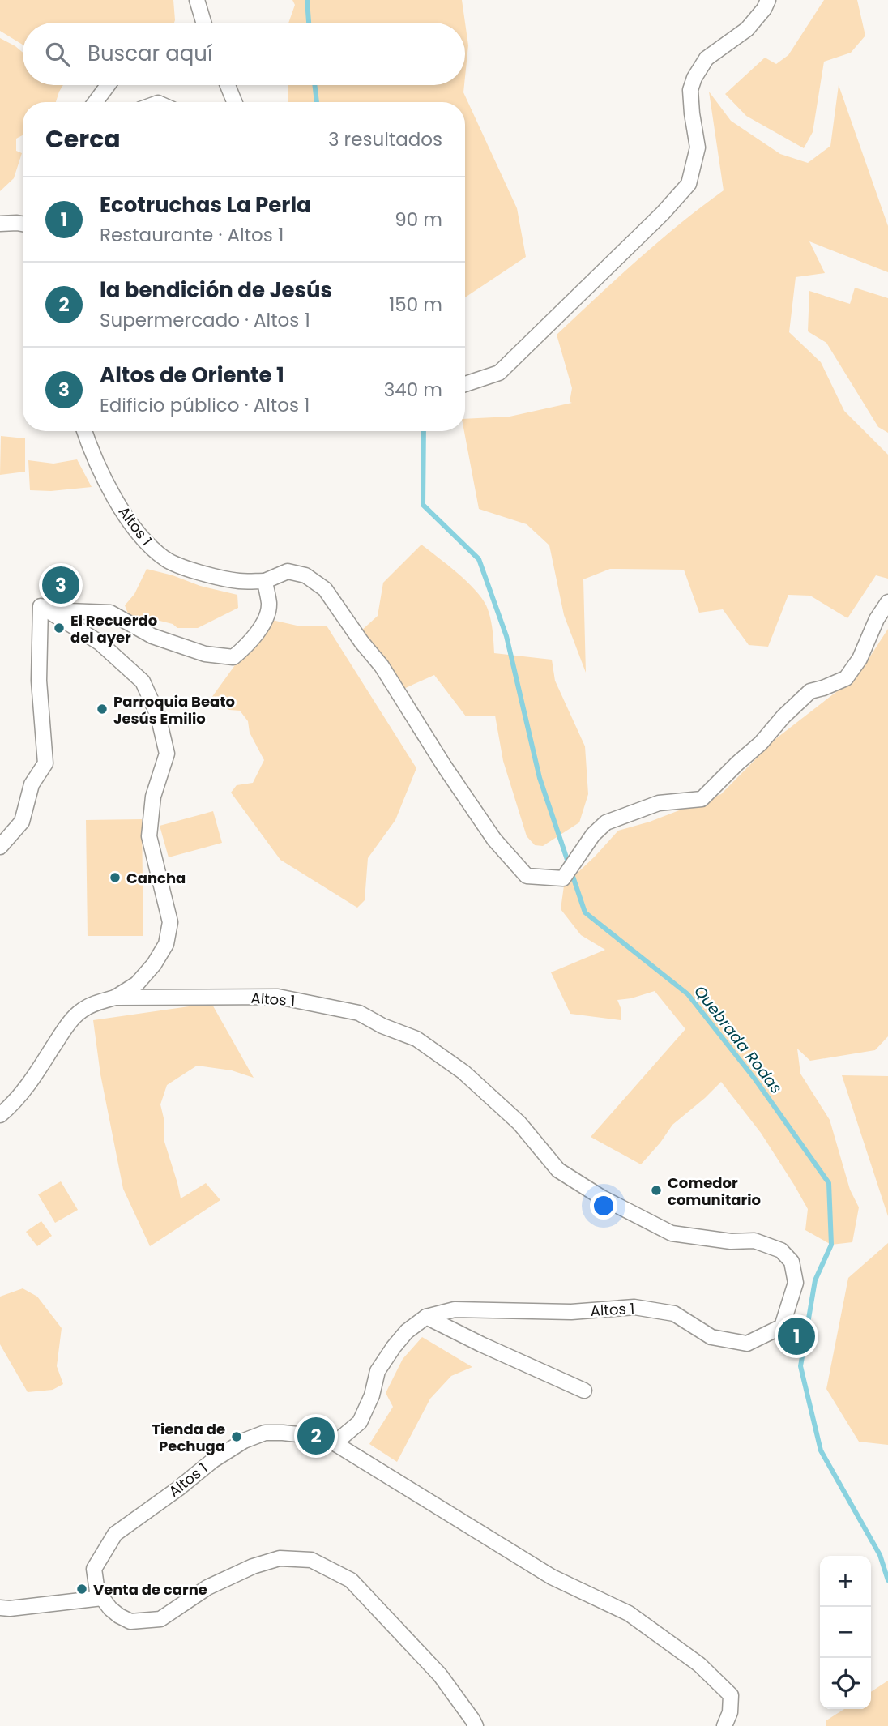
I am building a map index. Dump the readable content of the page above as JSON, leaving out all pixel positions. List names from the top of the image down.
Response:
{
  "streets": {
    "street": ["Altos 1"]
  },
  "water": ["Quebrada Rodas"],
  "places": [
    "El Recuerdo del ayer",
    "Parroquia Beato Jesús Emilio",
    "Cancha",
    "Comedor comunitario",
    "Tienda de Pechuga",
    "Venta de carne"
  ],
  "page": {
    "search": "Buscar aquí",
    "heading": ["Cerca", "3 resultados"],
    "list": [
      {
        "mark": "1",
        "name": "Ecotruchas La Perla",
        "note": "Restaurante · Altos 1",
        "value": "90 m"
      },
      {
        "mark": "2",
        "name": "la bendición de Jesús",
        "note": "Supermercado · Altos 1",
        "value": "150 m"
      },
      {
        "mark": "3",
        "name": "Altos de Oriente 1",
        "note": "Edificio público · Altos 1",
        "value": "340 m"
      }
    ],
    "pins": ["3", "1", "2"],
    "map_buttons": ["+", "−"]
  }
}
